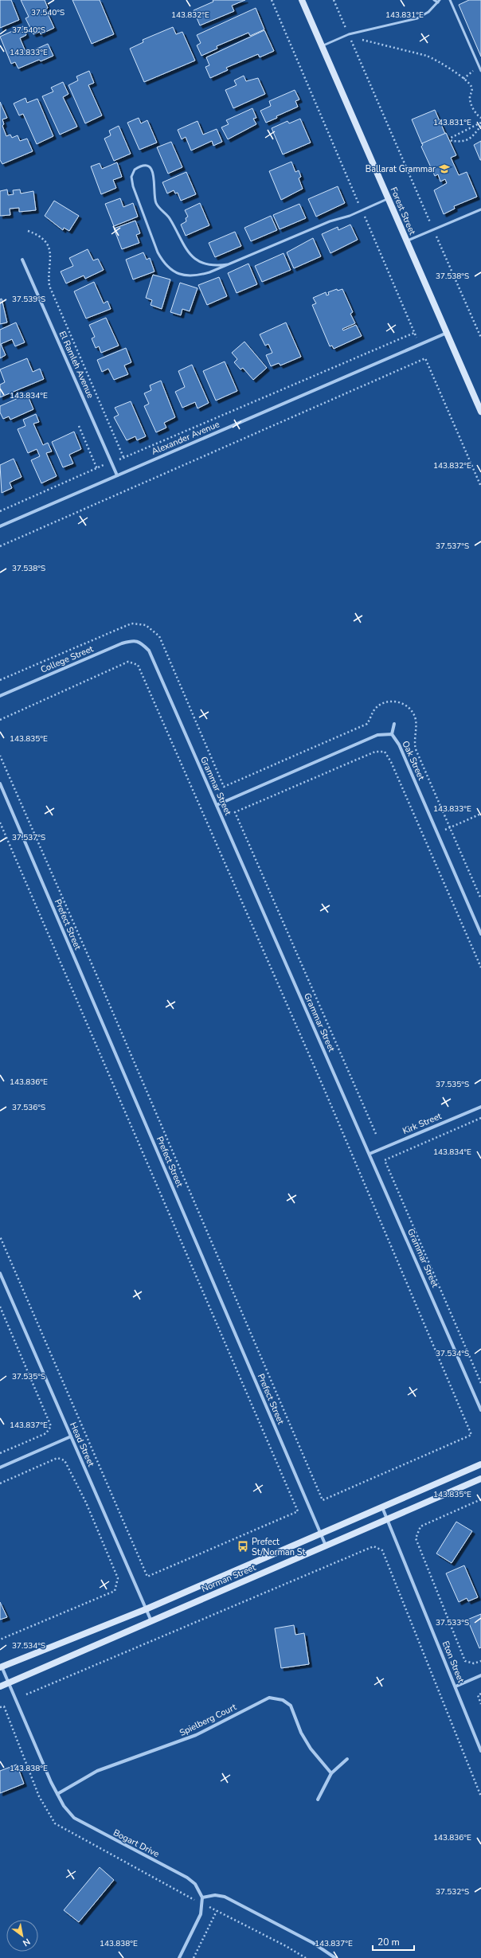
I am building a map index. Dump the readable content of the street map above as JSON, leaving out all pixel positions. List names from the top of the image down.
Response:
{
  "streets": {
    "main road": ["Forest Street", "Norman Street"],
    "street": [
      "El Ramleh Avenue",
      "Alexander Avenue",
      "College Street",
      "Oak Street",
      "Grammar Street",
      "Prefect Street",
      "Kirk Street",
      "Head Street",
      "Eton Street",
      "Spielberg Court",
      "Bogart Drive"
    ]
  },
  "crossings": [
    ["Forest Street", "Alexander Avenue"],
    ["El Ramleh Avenue", "Alexander Avenue"],
    ["College Street", "Grammar Street"],
    ["Oak Street", "Grammar Street"],
    ["Grammar Street", "Kirk Street"],
    ["Prefect Street", "Norman Street"],
    ["Head Street", "Norman Street"],
    ["Norman Street", "Eton Street"],
    ["Norman Street", "Bogart Drive"],
    ["Spielberg Court", "Bogart Drive"]
  ],
  "places": {
    "school or university": ["Ballarat Grammar"],
    "bus stop": ["Prefect St/Norman St"]
  },
  "scale_bar": "20 m",
  "north": "bottom right",
  "coordinates": [
    "37.540°S",
    "143.832°E",
    "143.831°E",
    "143.833°E",
    "37.538°S",
    "37.539°S",
    "143.834°E",
    "37.537°S",
    "143.835°E",
    "143.836°E",
    "37.535°S",
    "37.536°S",
    "37.534°S",
    "143.837°E",
    "37.533°S",
    "143.838°E",
    "37.532°S"
  ]
}
